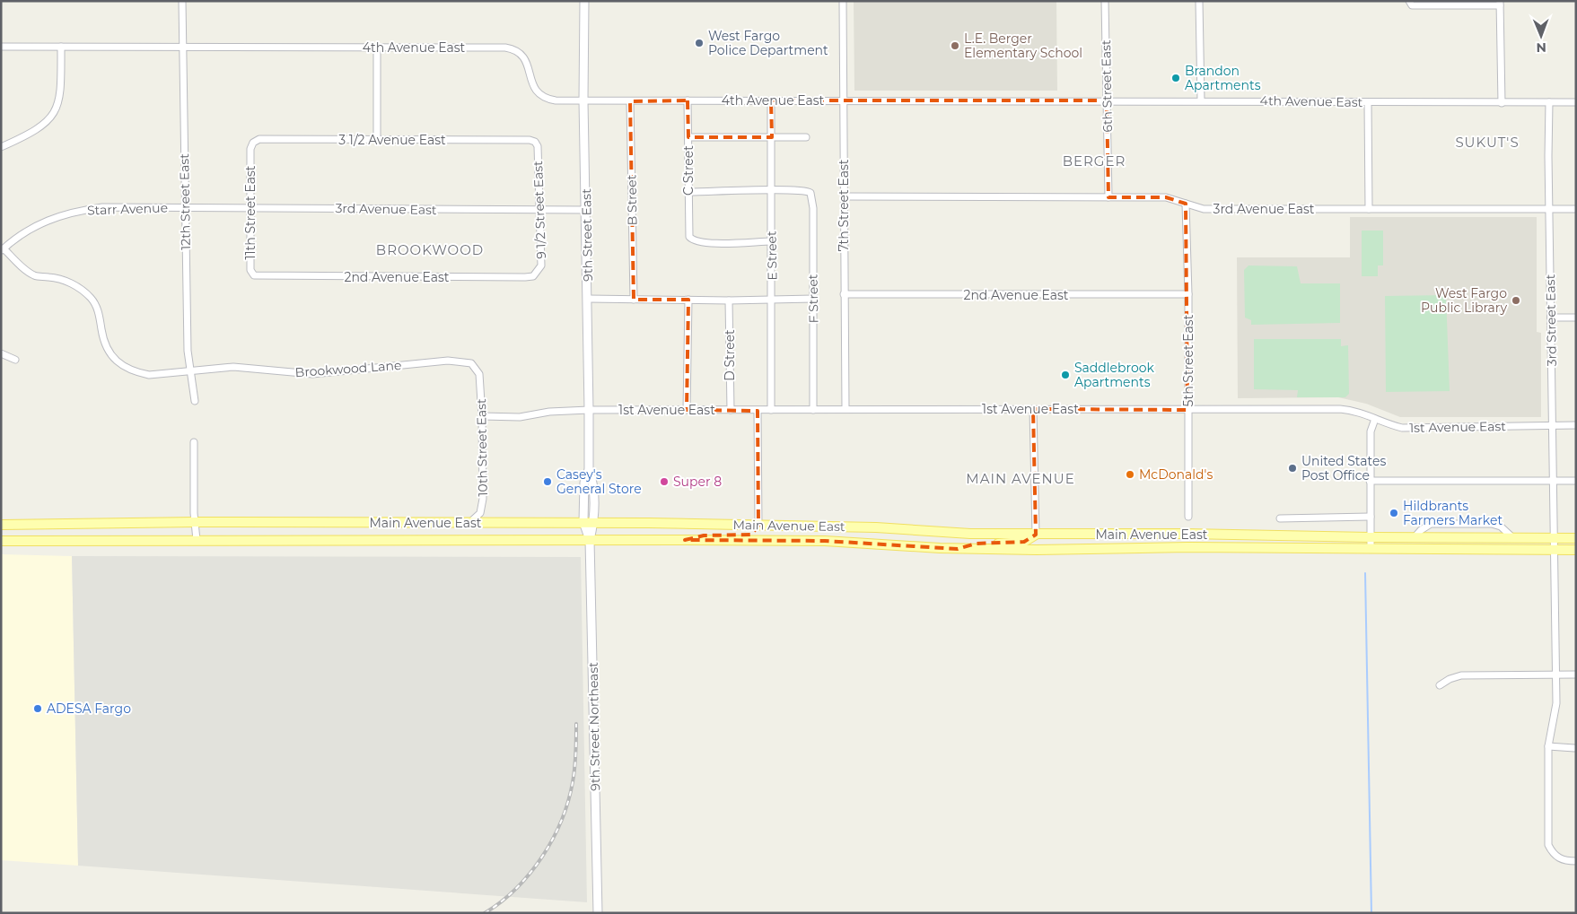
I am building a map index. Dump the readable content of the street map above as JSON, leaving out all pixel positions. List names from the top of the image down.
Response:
{
  "streets": {
    "main road": ["9th Street East", "Main Avenue East", "9th Street Northeast"],
    "street": [
      "4th Avenue East",
      "6th Street East",
      "3 1/2 Avenue East",
      "C Street",
      "B Street",
      "12th Street East",
      "7th Street East",
      "Starr Avenue",
      "3rd Avenue East",
      "9 1/2 Street East",
      "11th Street East",
      "E Street",
      "2nd Avenue East",
      "F Street",
      "3rd Street East",
      "D Street",
      "5th Street East",
      "Brookwood Lane",
      "1st Avenue East",
      "10th Street East"
    ]
  },
  "crossings": [
    ["4th Avenue East", "6th Street East"],
    ["4th Avenue East", "C Street"],
    ["4th Avenue East", "B Street"],
    ["4th Avenue East", "12th Street East"],
    ["4th Avenue East", "7th Street East"],
    ["4th Avenue East", "9th Street East"],
    ["4th Avenue East", "E Street"],
    ["4th Avenue East", "3rd Street East"],
    ["6th Street East", "3rd Avenue East"],
    ["3 1/2 Avenue East", "9 1/2 Street East"],
    ["3 1/2 Avenue East", "11th Street East"],
    ["C Street", "E Street"],
    ["12th Street East", "Starr Avenue"],
    ["12th Street East", "3rd Avenue East"],
    ["12th Street East", "Brookwood Lane"],
    ["7th Street East", "3rd Avenue East"],
    ["7th Street East", "2nd Avenue East"],
    ["7th Street East", "1st Avenue East"],
    ["Starr Avenue", "3rd Avenue East"],
    ["Starr Avenue", "Brookwood Lane"],
    ["3rd Avenue East", "9 1/2 Street East"],
    ["3rd Avenue East", "11th Street East"],
    ["3rd Avenue East", "9th Street East"],
    ["3rd Avenue East", "3rd Street East"],
    ["3rd Avenue East", "5th Street East"],
    ["9 1/2 Street East", "2nd Avenue East"],
    ["11th Street East", "2nd Avenue East"],
    ["9th Street East", "1st Avenue East"],
    ["9th Street East", "Main Avenue East"],
    ["9th Street East", "9th Street Northeast"],
    ["E Street", "F Street"],
    ["E Street", "1st Avenue East"],
    ["2nd Avenue East", "5th Street East"],
    ["F Street", "1st Avenue East"],
    ["3rd Street East", "1st Avenue East"],
    ["3rd Street East", "Main Avenue East"],
    ["D Street", "1st Avenue East"],
    ["5th Street East", "1st Avenue East"],
    ["Brookwood Lane", "10th Street East"],
    ["1st Avenue East", "10th Street East"],
    ["10th Street East", "Main Avenue East"],
    ["Main Avenue East", "9th Street Northeast"]
  ],
  "districts": [
    "SUKUT'S",
    "BERGER",
    "BROOKWOOD",
    "MAIN AVENUE"
  ],
  "places": [
    "West Fargo Police Department",
    "L.E. Berger Elementary School",
    "Brandon Apartments",
    "West Fargo Public Library",
    "Saddlebrook Apartments",
    "United States Post Office",
    "McDonald's",
    "Casey's General Store",
    "Super 8",
    "Hildbrants Farmers Market",
    "ADESA Fargo"
  ],
  "north": "bottom"
}
